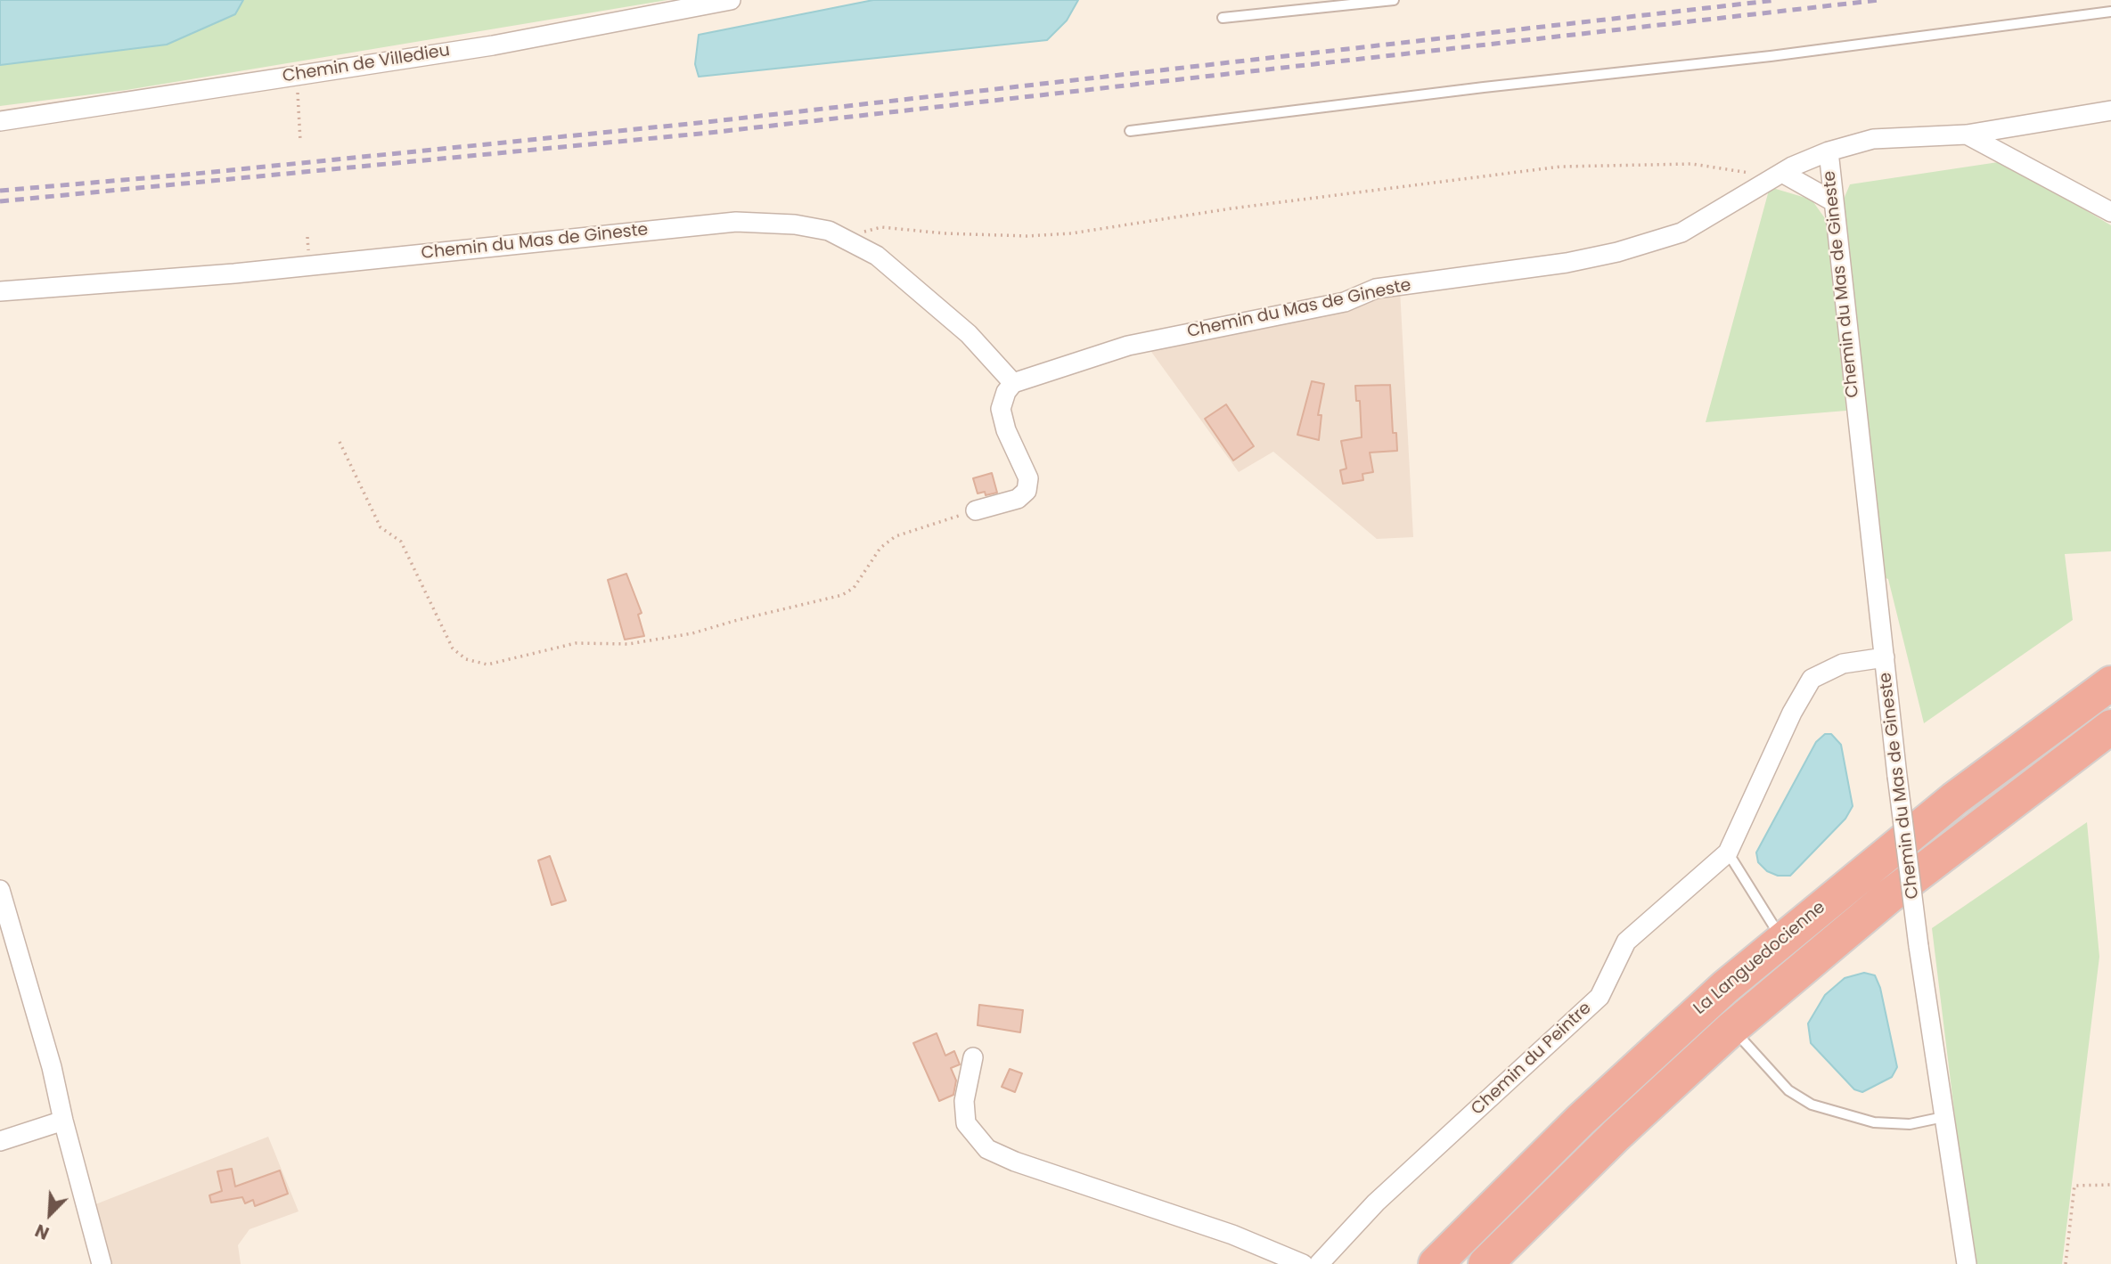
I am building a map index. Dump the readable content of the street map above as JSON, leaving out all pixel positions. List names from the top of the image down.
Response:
{
  "streets": {
    "highway": ["La Languedocienne"],
    "street": ["Chemin de Villedieu", "Chemin du Mas de Gineste", "Chemin du Peintre"]
  },
  "crossings": [
    ["Chemin du Mas de Gineste", "Chemin du Peintre"]
  ],
  "north": "bottom left"
}
